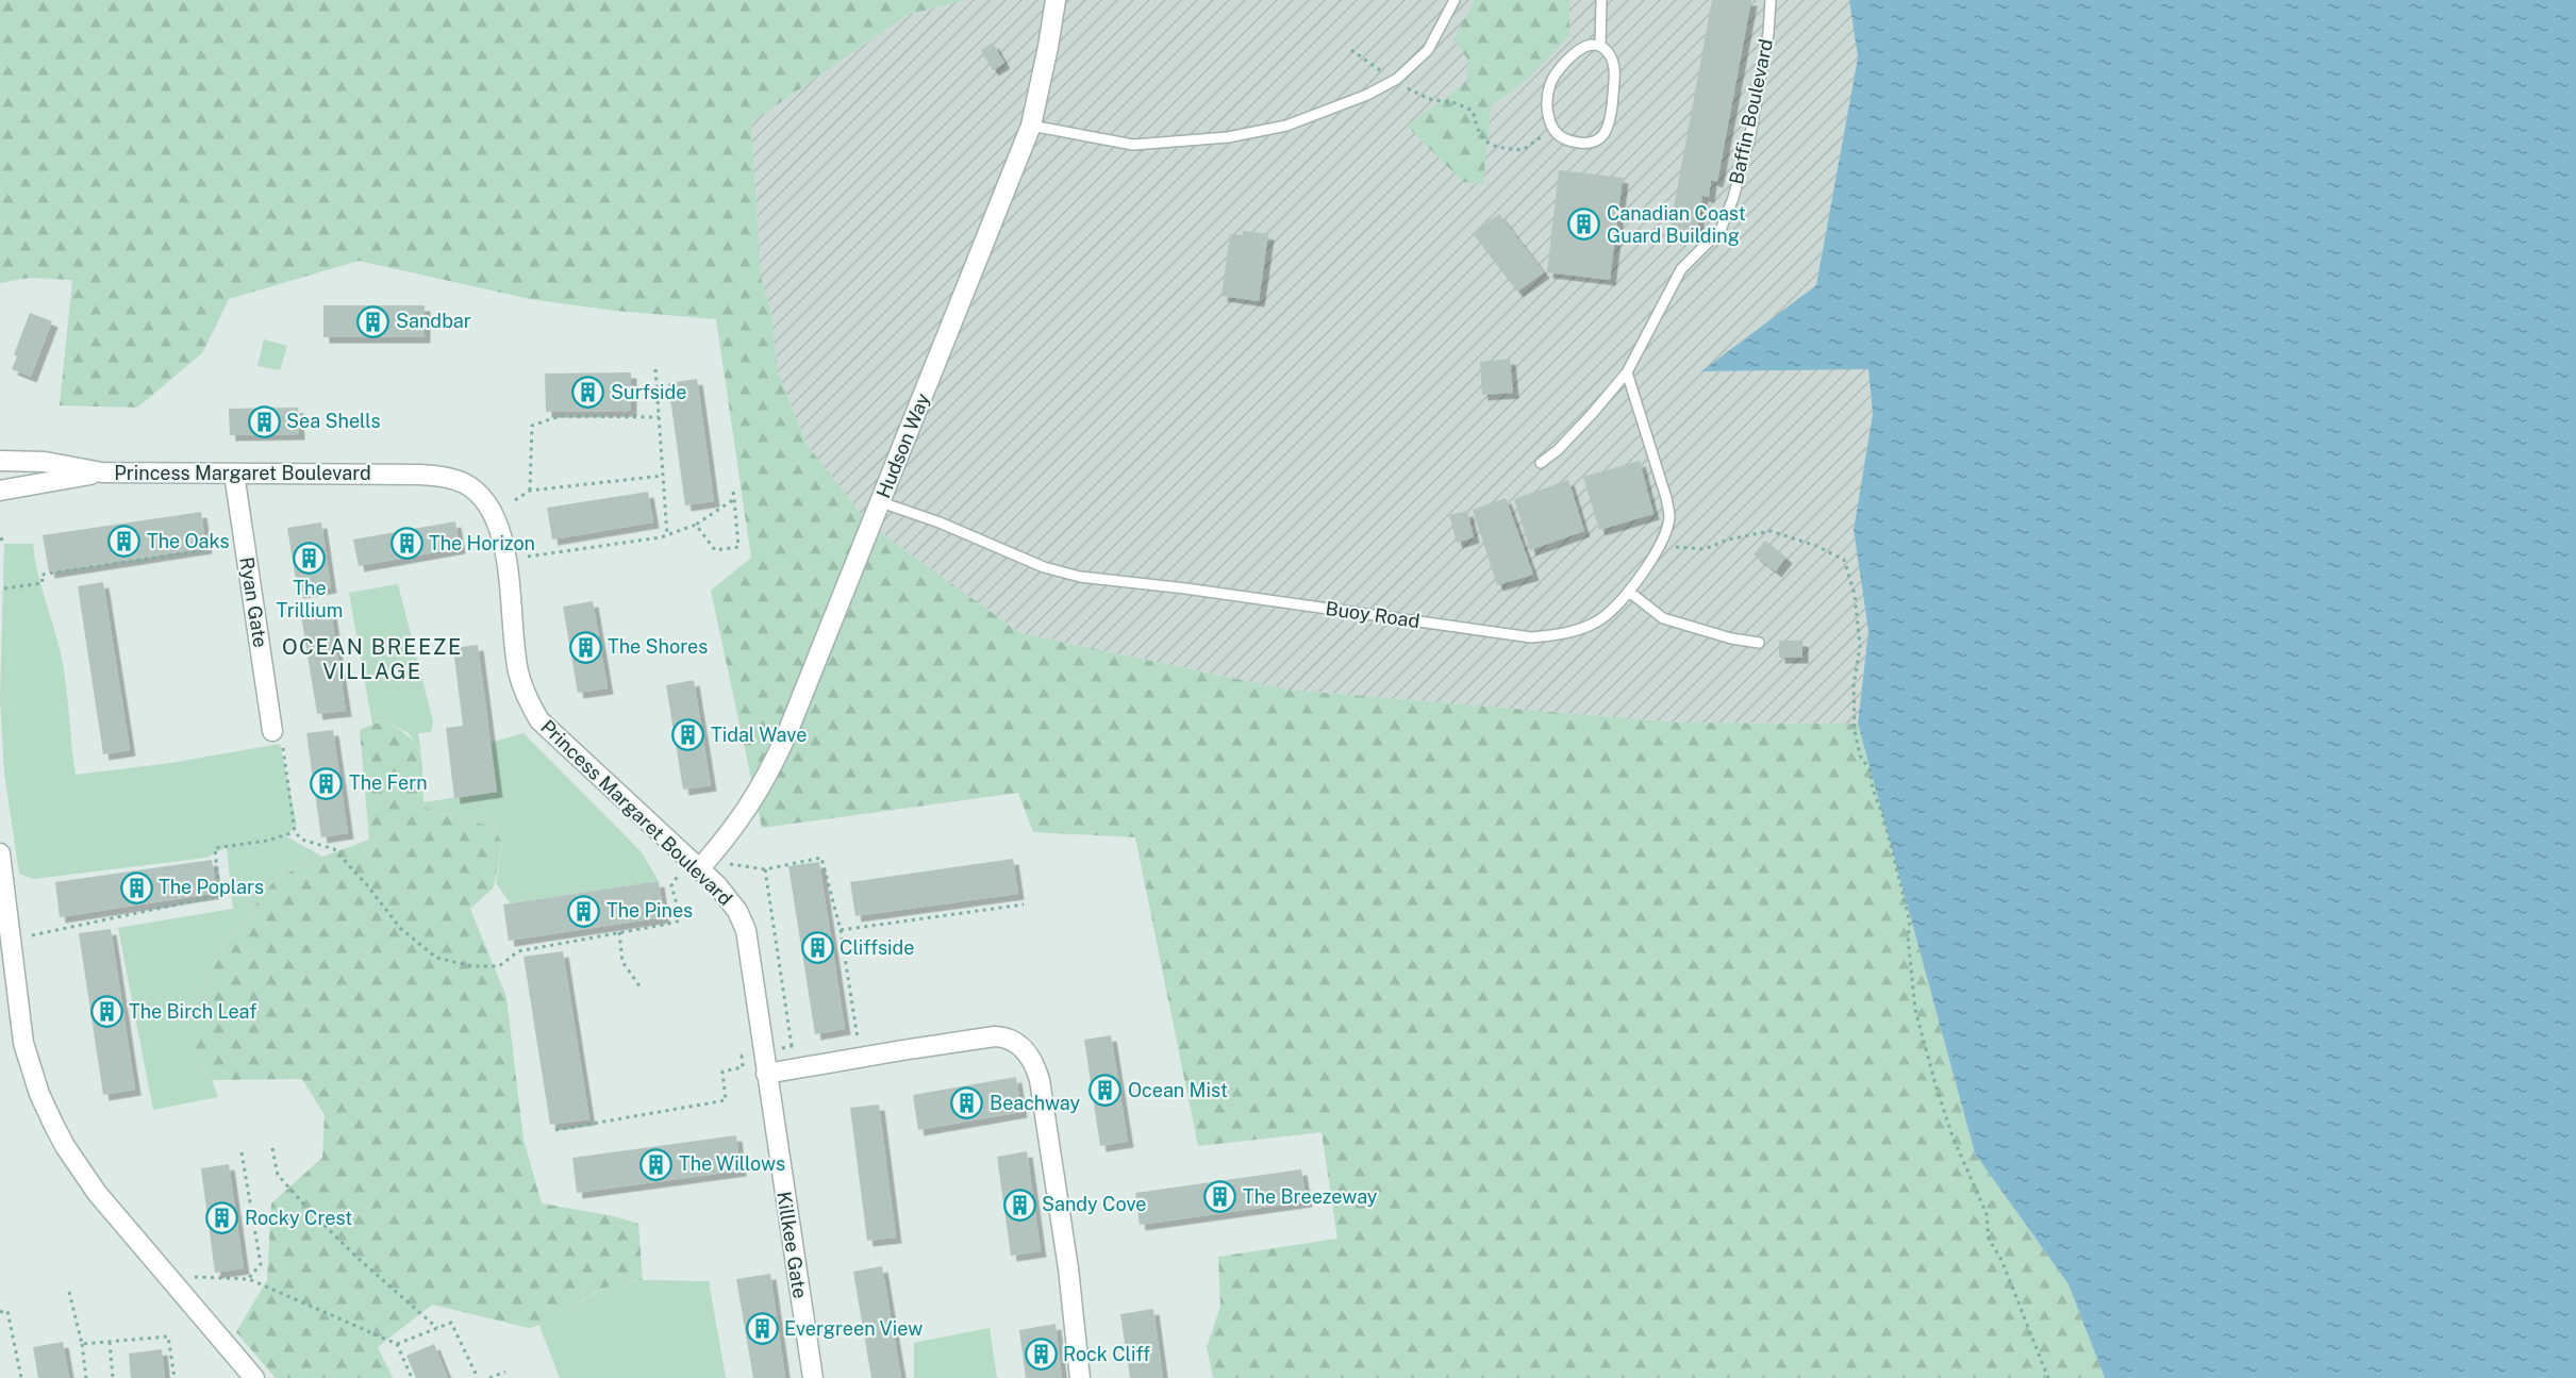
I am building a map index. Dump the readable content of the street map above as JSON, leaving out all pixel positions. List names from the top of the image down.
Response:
{
  "streets": {
    "street": [
      "Hudson Way",
      "Princess Margaret Boulevard",
      "Ryan Gate",
      "Killkee Gate"
    ],
    "lane": ["Baffin Boulevard", "Buoy Road"]
  },
  "crossings": [
    ["Baffin Boulevard", "Buoy Road"],
    ["Hudson Way", "Princess Margaret Boulevard"],
    ["Hudson Way", "Buoy Road"],
    ["Princess Margaret Boulevard", "Ryan Gate"],
    ["Princess Margaret Boulevard", "Killkee Gate"]
  ],
  "districts": ["OCEAN BREEZE VILLAGE"],
  "places": {
    "building": [
      "Canadian Coast Guard Building",
      "Sandbar",
      "Surfside",
      "Sea Shells",
      "The Oaks",
      "The Horizon",
      "The Trillium",
      "The Shores",
      "Tidal Wave",
      "The Fern",
      "The Poplars",
      "The Pines",
      "Cliffside",
      "The Birch Leaf",
      "Ocean Mist",
      "Beachway",
      "The Willows",
      "The Breezeway",
      "Sandy Cove",
      "Rocky Crest",
      "Evergreen View",
      "Rock Cliff"
    ]
  }
}
